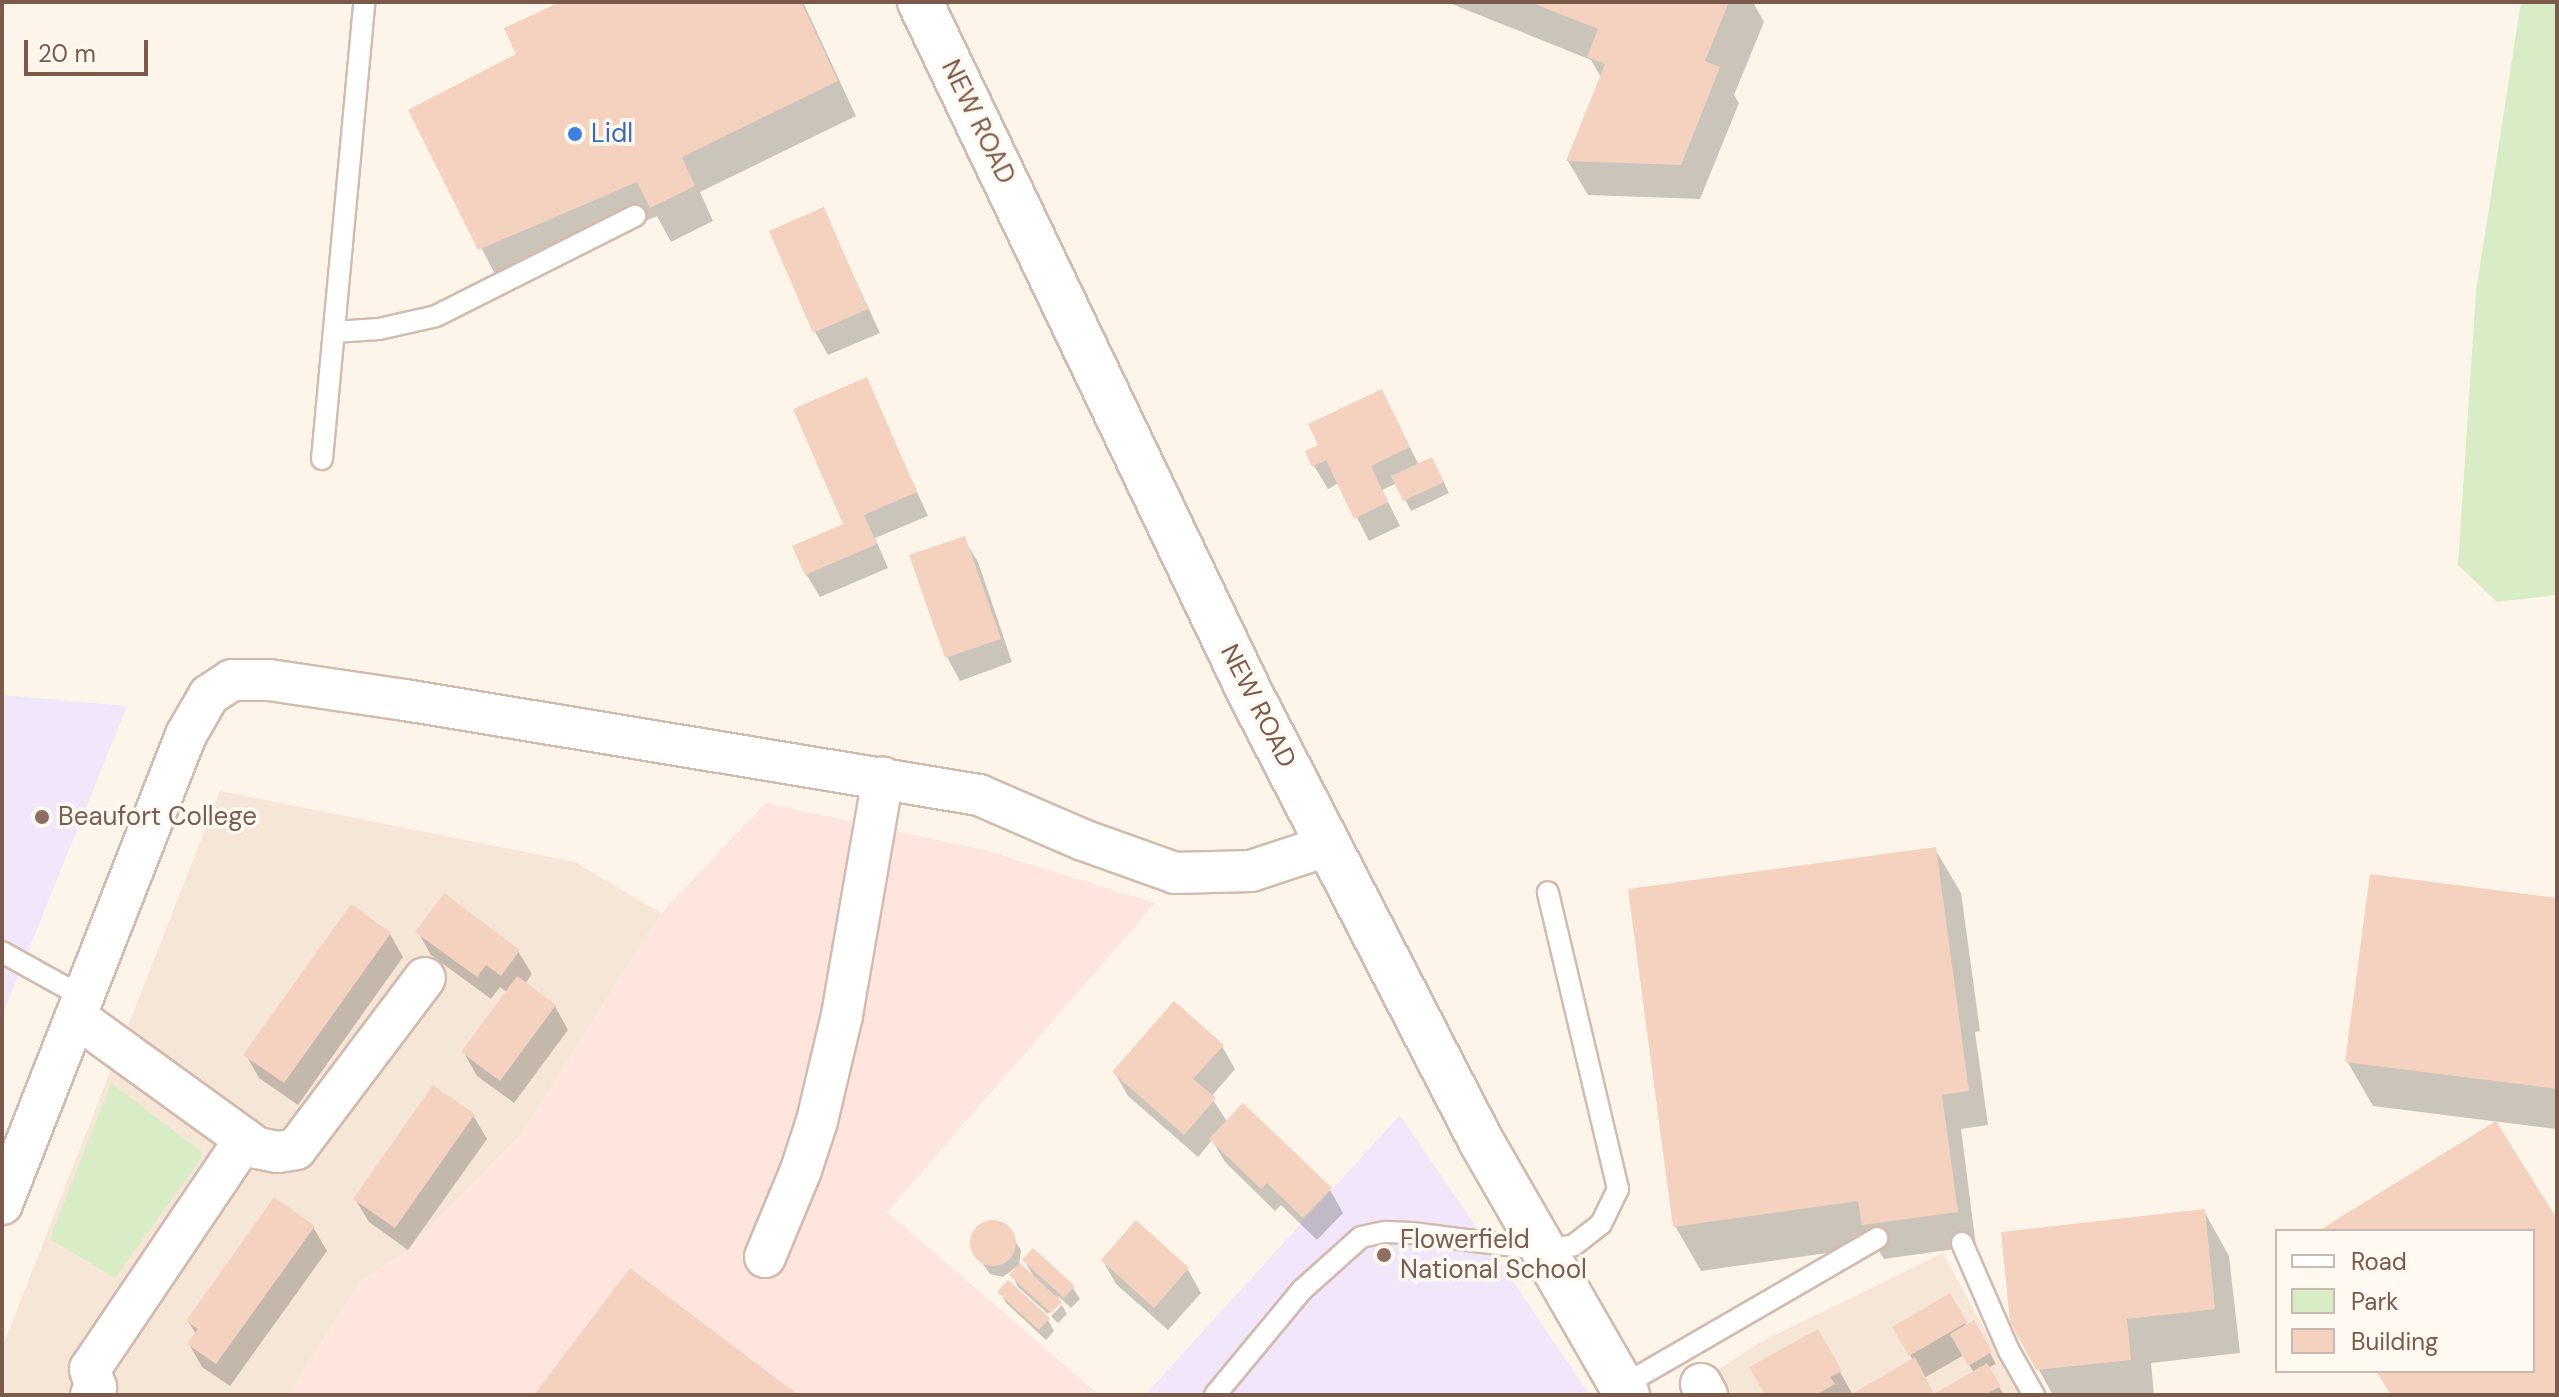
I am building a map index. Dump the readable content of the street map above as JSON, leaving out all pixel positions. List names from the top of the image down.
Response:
{
  "streets": {
    "main road": ["NEW ROAD"]
  },
  "places": ["Lidl", "Beaufort College", "Flowerfield National School"],
  "legend": ["Road", "Park", "Building"],
  "scale_bar": "20 m"
}
